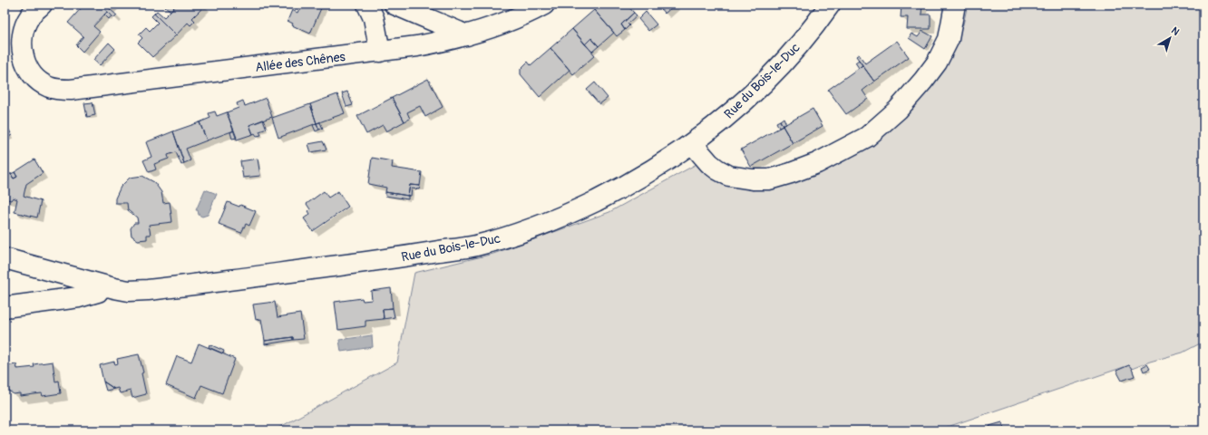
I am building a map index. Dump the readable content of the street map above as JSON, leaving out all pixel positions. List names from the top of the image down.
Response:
{
  "streets": {
    "street": ["Allée des Chênes", "Rue du Bois-le-Duc"]
  },
  "north": "top right"
}
